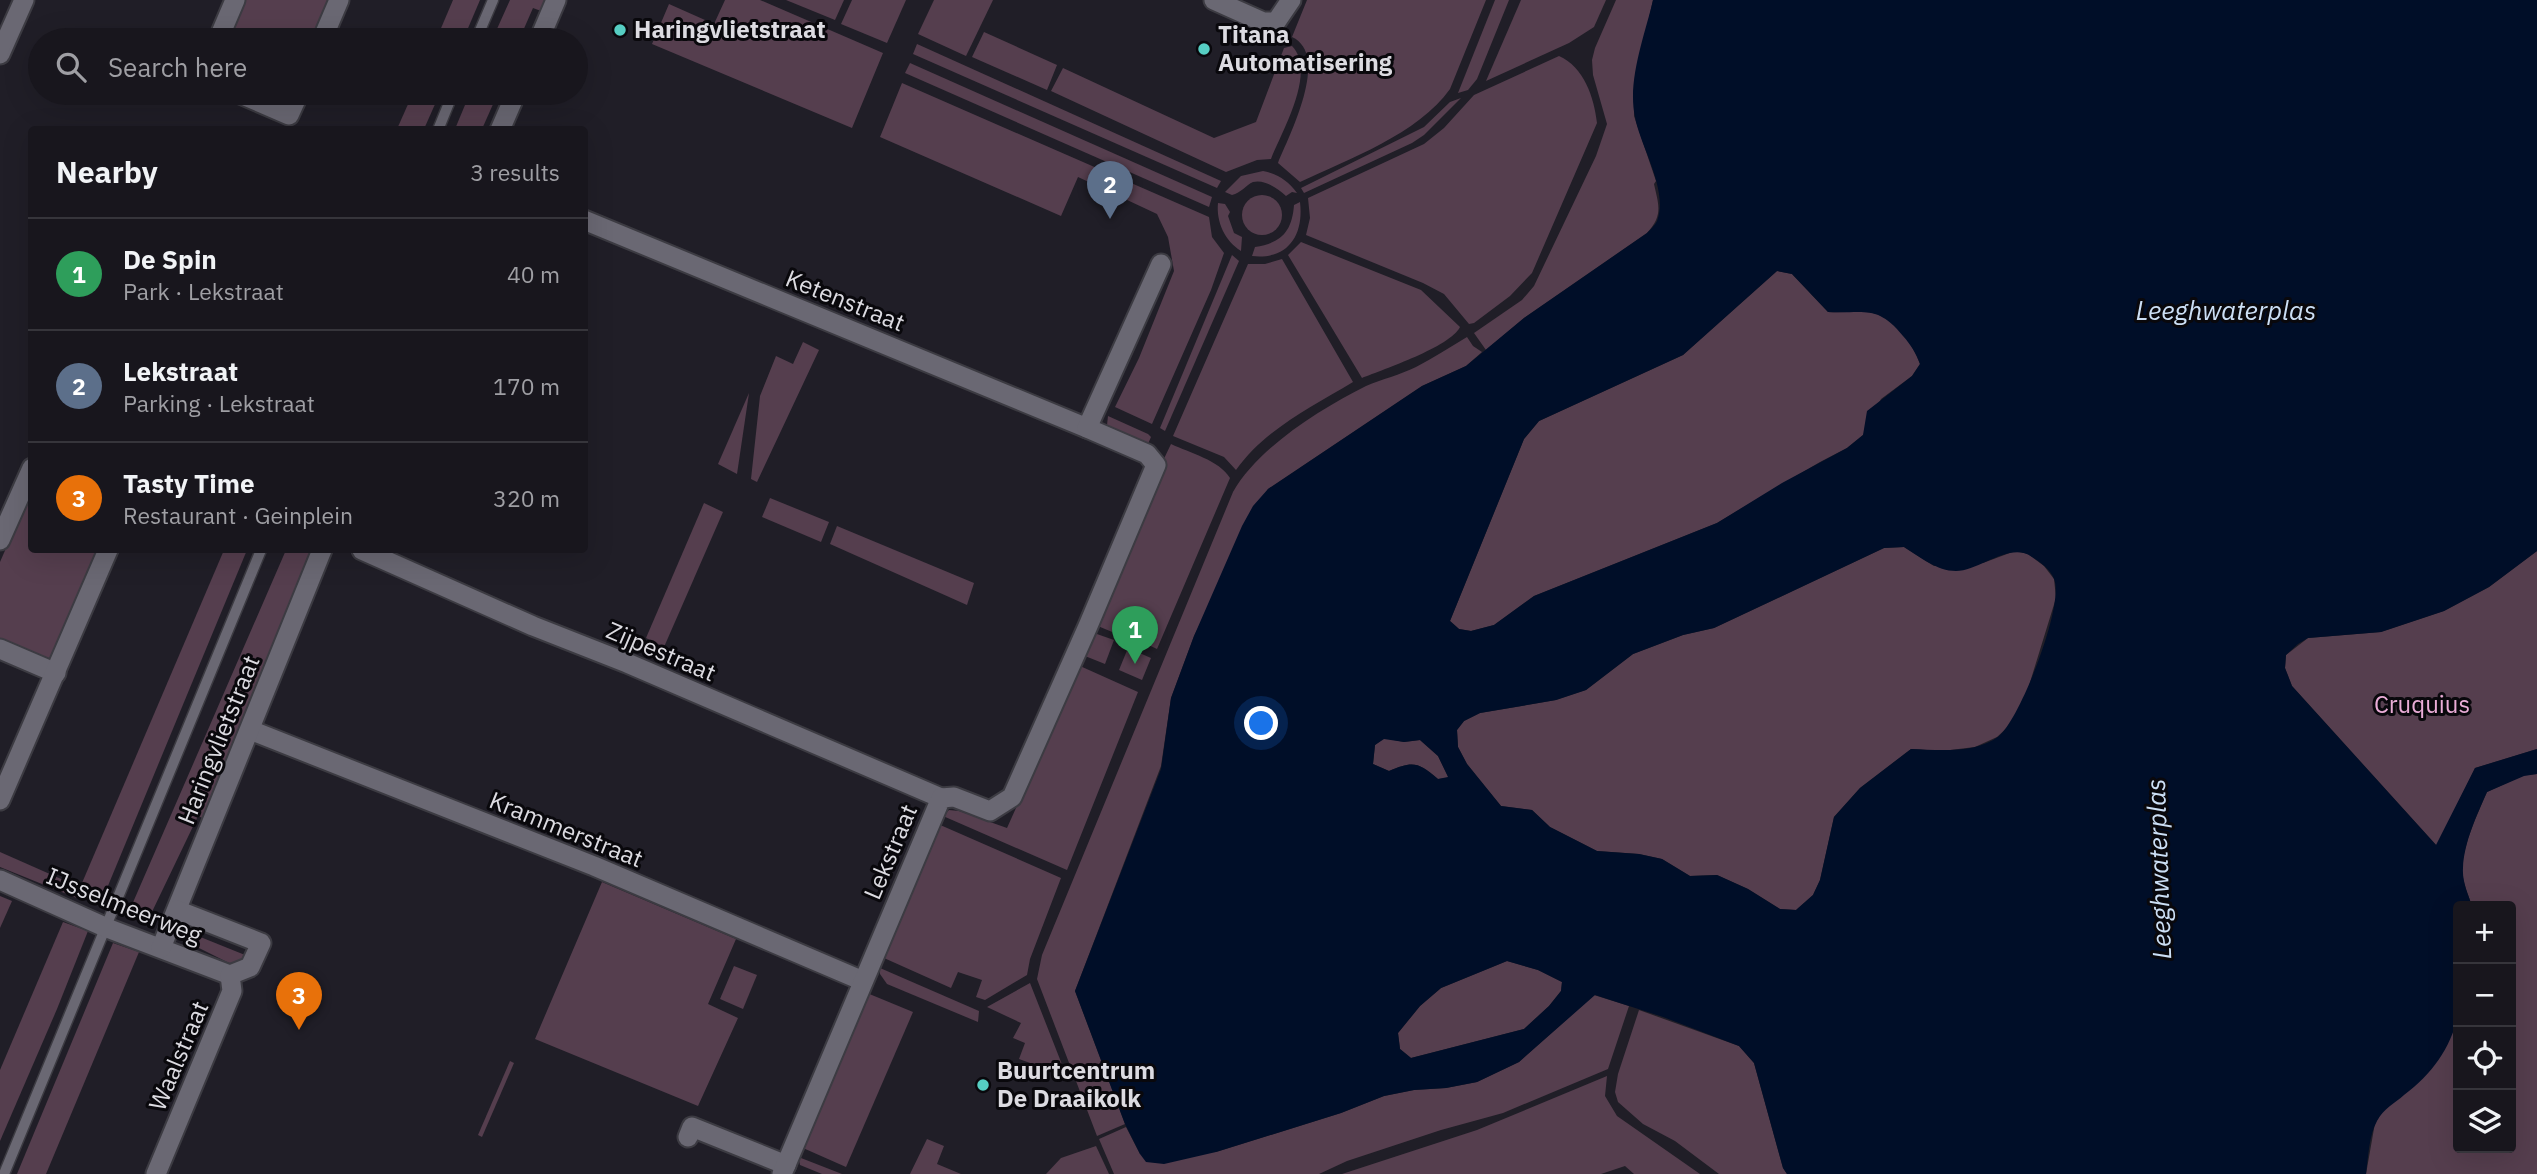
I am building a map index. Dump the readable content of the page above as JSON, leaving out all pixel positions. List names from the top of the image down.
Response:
{
  "streets": {
    "street": [
      "Ketenstraat",
      "Zijpestraat",
      "Haringvlietstraat",
      "Krammerstraat",
      "Lekstraat",
      "IJsselmeerweg",
      "Waalstraat"
    ]
  },
  "crossings": [
    ["Ketenstraat", "Lekstraat"],
    ["Zijpestraat", "Lekstraat"],
    ["Haringvlietstraat", "Krammerstraat"],
    ["Haringvlietstraat", "IJsselmeerweg"],
    ["Krammerstraat", "Lekstraat"],
    ["IJsselmeerweg", "Waalstraat"]
  ],
  "water": ["Leeghwaterplas"],
  "parks": ["Cruquius"],
  "places": ["Haringvlietstraat", "Titana Automatisering", "Buurtcentrum De Draaikolk"],
  "page": {
    "search": "Search here",
    "heading": ["Nearby", "3 results"],
    "pins": ["2", "1", "3"],
    "list": [
      {
        "mark": "1",
        "name": "De Spin",
        "note": "Park · Lekstraat",
        "value": "40 m"
      },
      {
        "mark": "2",
        "name": "Lekstraat",
        "note": "Parking · Lekstraat",
        "value": "170 m"
      },
      {
        "mark": "3",
        "name": "Tasty Time",
        "note": "Restaurant · Geinplein",
        "value": "320 m"
      }
    ],
    "map_buttons": ["+", "−"]
  }
}
